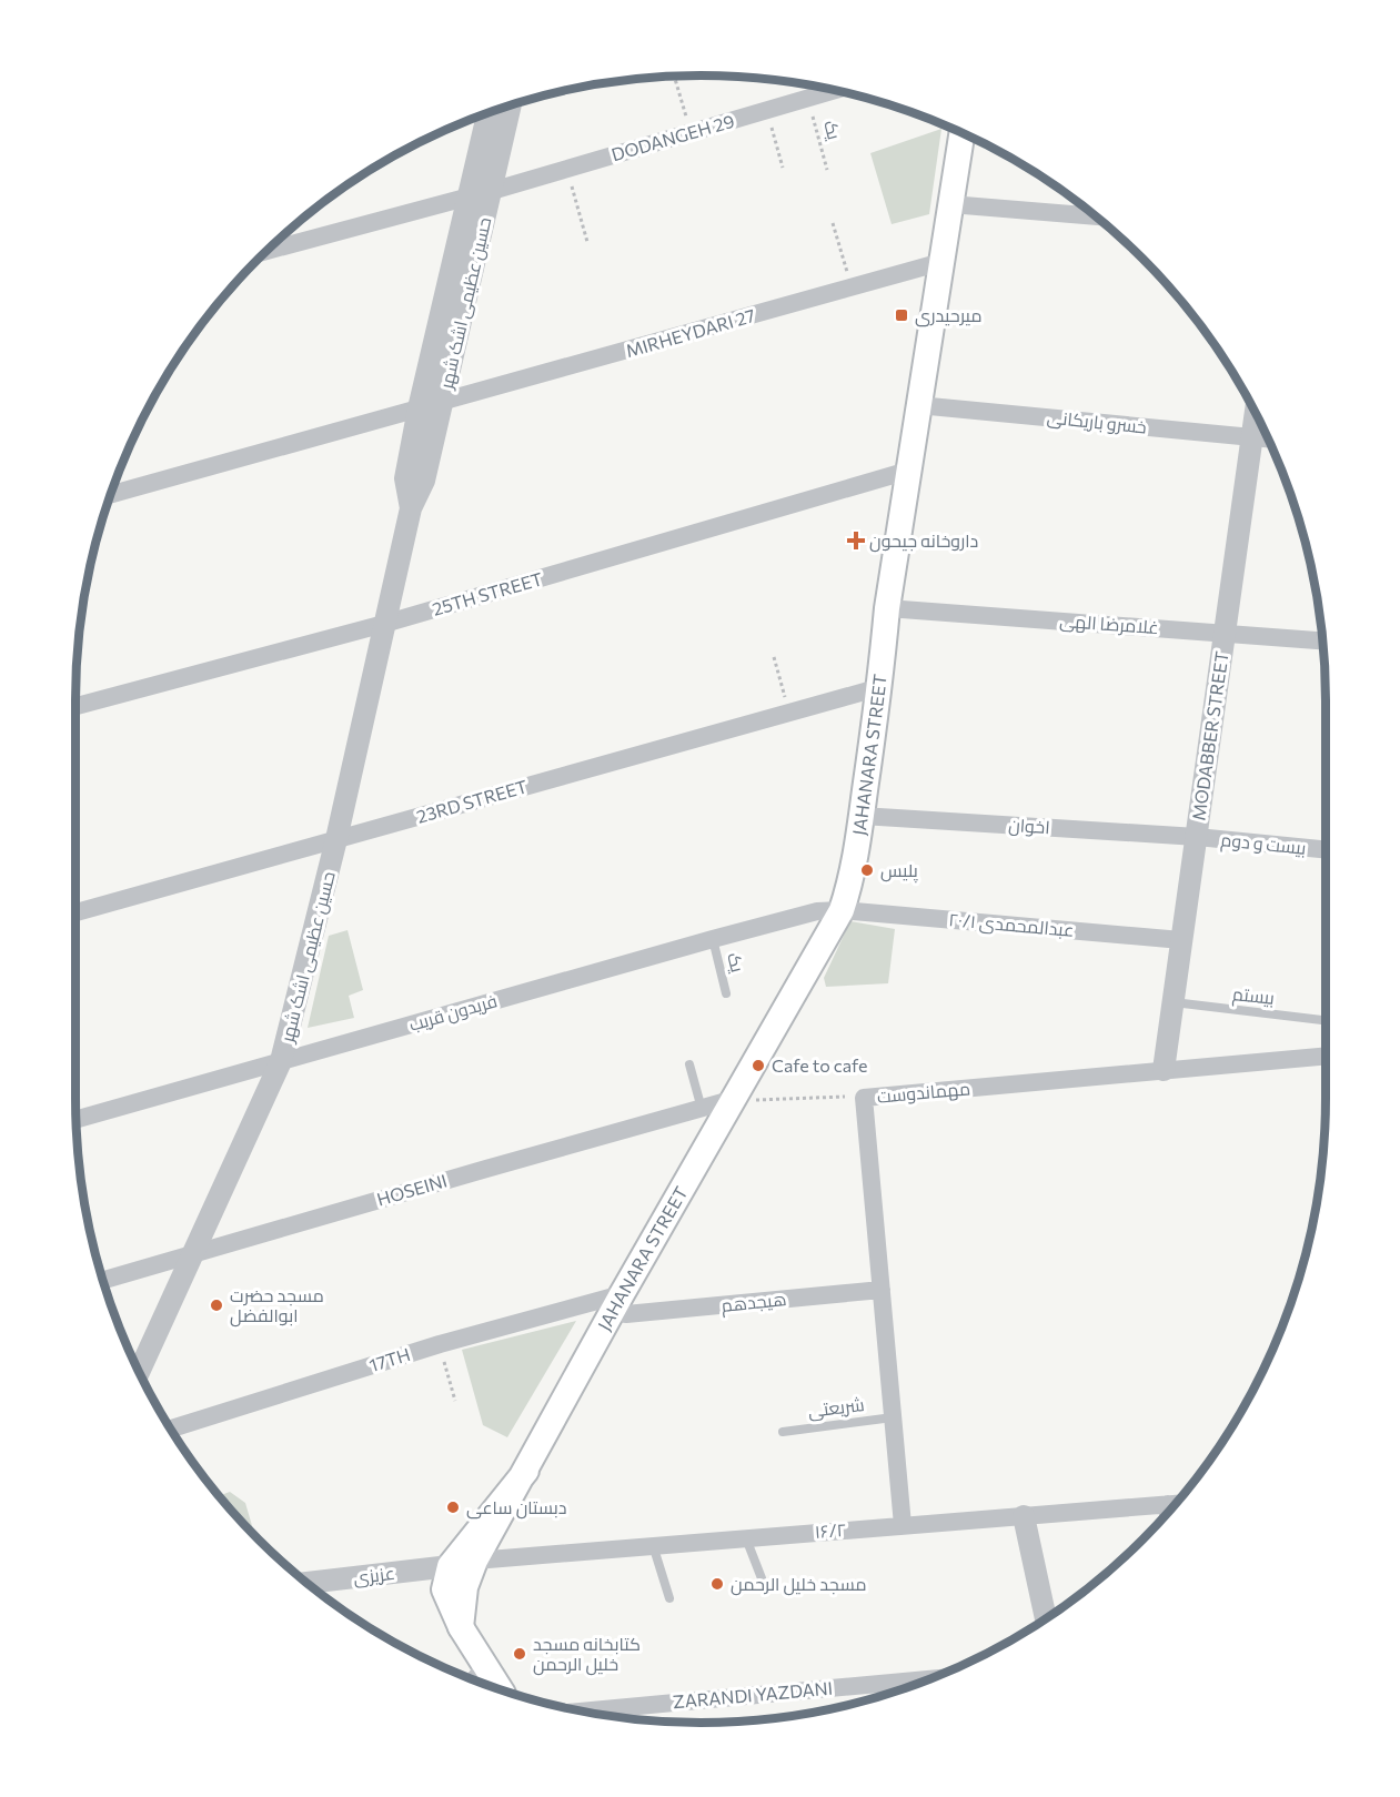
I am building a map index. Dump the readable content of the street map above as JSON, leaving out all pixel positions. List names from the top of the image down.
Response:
{
  "streets": {
    "main road": ["JAHANARA STREET"],
    "street": [
      "DODANGEH 29",
      "حسین عظیمی اشک شهر",
      "MIRHEYDARI 27",
      "خسرو باریکانی",
      "25TH STREET",
      "غلامرضا الهی",
      "MODABBER STREET",
      "23RD STREET",
      "اخوان",
      "بیست و دوم",
      "عبدالمحمدی ۲۰/۱",
      "فریدون قریب",
      "مهماندوست",
      "HOSEINI",
      "هیجدهم",
      "17TH",
      "۱۶/۲",
      "عزیزی",
      "ZARANDI YAZDANI"
    ],
    "lane": ["یک", "بیستم", "شریعتی"]
  },
  "crossings": [
    ["یک", "DODANGEH 29"],
    ["یک", "فریدون قریب"],
    ["DODANGEH 29", "حسین عظیمی اشک شهر"],
    ["حسین عظیمی اشک شهر", "MIRHEYDARI 27"],
    ["حسین عظیمی اشک شهر", "25TH STREET"],
    ["حسین عظیمی اشک شهر", "23RD STREET"],
    ["حسین عظیمی اشک شهر", "فریدون قریب"],
    ["حسین عظیمی اشک شهر", "HOSEINI"],
    ["MIRHEYDARI 27", "JAHANARA STREET"],
    ["خسرو باریکانی", "MODABBER STREET"],
    ["خسرو باریکانی", "JAHANARA STREET"],
    ["25TH STREET", "JAHANARA STREET"],
    ["غلامرضا الهی", "MODABBER STREET"],
    ["غلامرضا الهی", "JAHANARA STREET"],
    ["MODABBER STREET", "اخوان"],
    ["MODABBER STREET", "بیست و دوم"],
    ["MODABBER STREET", "عبدالمحمدی ۲۰/۱"],
    ["MODABBER STREET", "بیستم"],
    ["MODABBER STREET", "مهماندوست"],
    ["JAHANARA STREET", "23RD STREET"],
    ["JAHANARA STREET", "اخوان"],
    ["JAHANARA STREET", "عبدالمحمدی ۲۰/۱"],
    ["JAHANARA STREET", "فریدون قریب"],
    ["JAHANARA STREET", "HOSEINI"],
    ["JAHANARA STREET", "هیجدهم"],
    ["JAHANARA STREET", "17TH"],
    ["اخوان", "بیست و دوم"],
    ["عبدالمحمدی ۲۰/۱", "فریدون قریب"],
    ["مهماندوست", "هیجدهم"],
    ["مهماندوست", "شریعتی"],
    ["مهماندوست", "۱۶/۲"],
    ["هیجدهم", "17TH"]
  ],
  "places": {
    "transit": ["میرحیدری"],
    "health": ["داروخانه جیحون"],
    "other": [
      "پلیس",
      "Cafe to cafe",
      "مسجد حضرت ابوالفضل",
      "دبستان ساعی",
      "مسجد خلیل الرحمن",
      "كتابخانه مسجد خليل الرحمن"
    ]
  }
}
